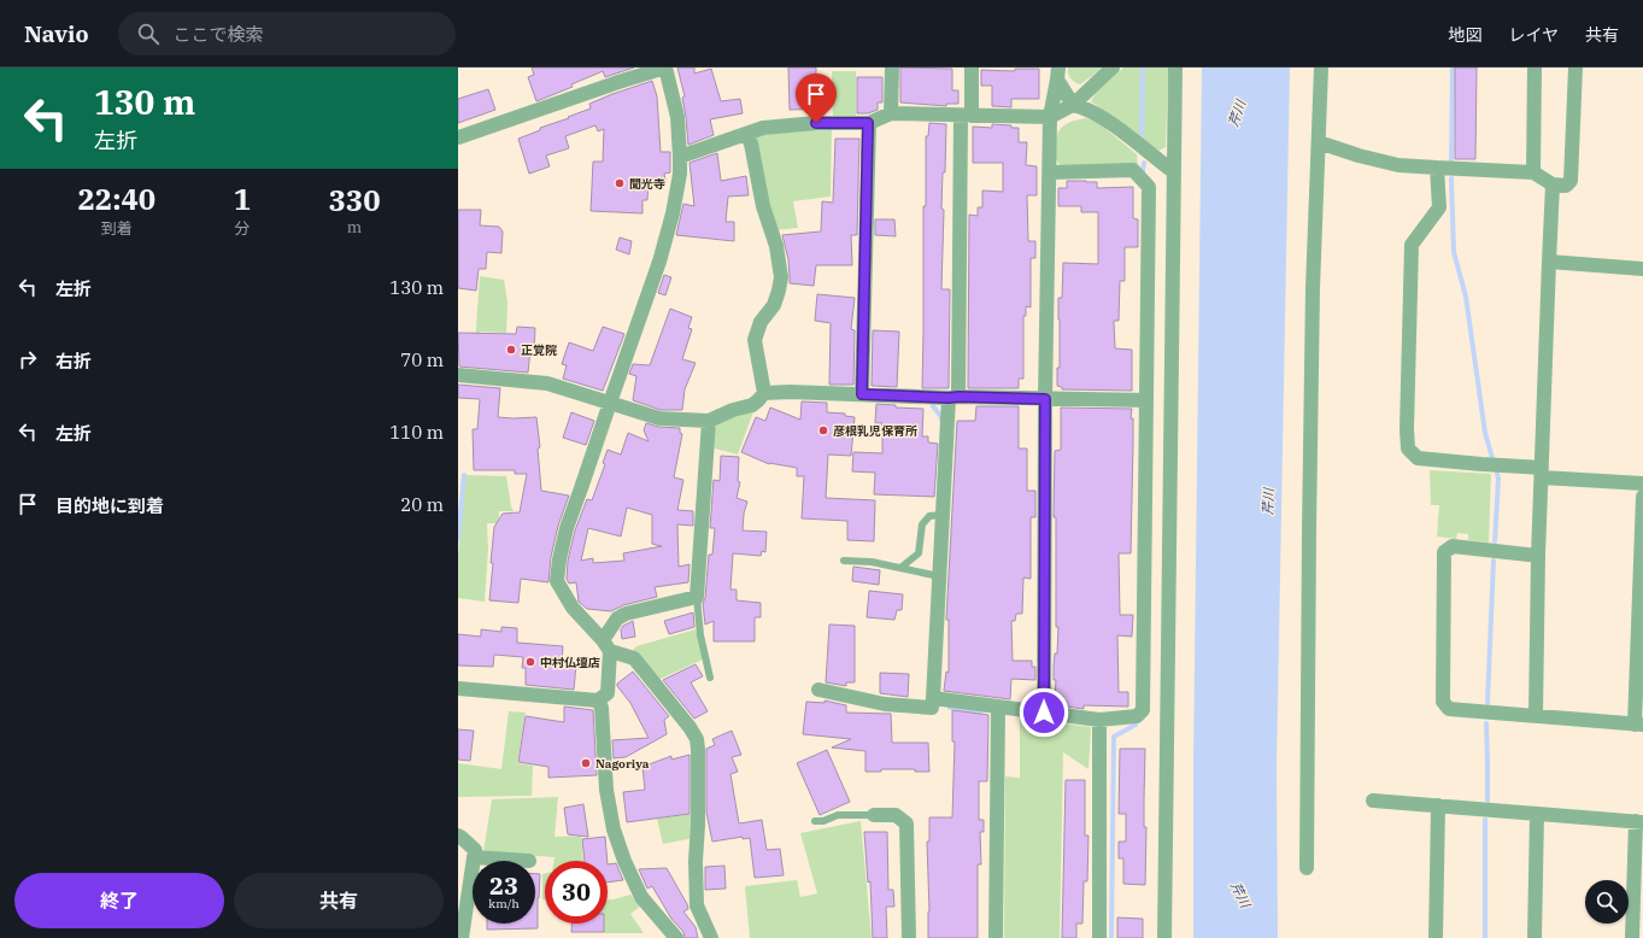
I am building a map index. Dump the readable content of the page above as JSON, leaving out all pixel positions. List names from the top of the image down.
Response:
{
  "water": ["芹川"],
  "places": [
    "聞光寺",
    "正覚院",
    "彦根乳児保育所",
    "中村仏壇店",
    "Nagoriya"
  ],
  "page": {
    "header": "Navio",
    "search": "ここで検索",
    "nav": ["地図", "レイヤ", "共有"],
    "turn": ["130 m", "左折"],
    "eta": [
      "22:40",
      "到着",
      "1",
      "分",
      "330",
      "m"
    ],
    "list": [
      {
        "name": "左折",
        "value": "130 m"
      },
      {
        "name": "右折",
        "value": "70 m"
      },
      {
        "name": "左折",
        "value": "110 m"
      },
      {
        "name": "目的地に到着",
        "value": "20 m"
      }
    ],
    "speed": "23 km/h",
    "limit": "30",
    "buttons": ["終了", "共有"]
  }
}
